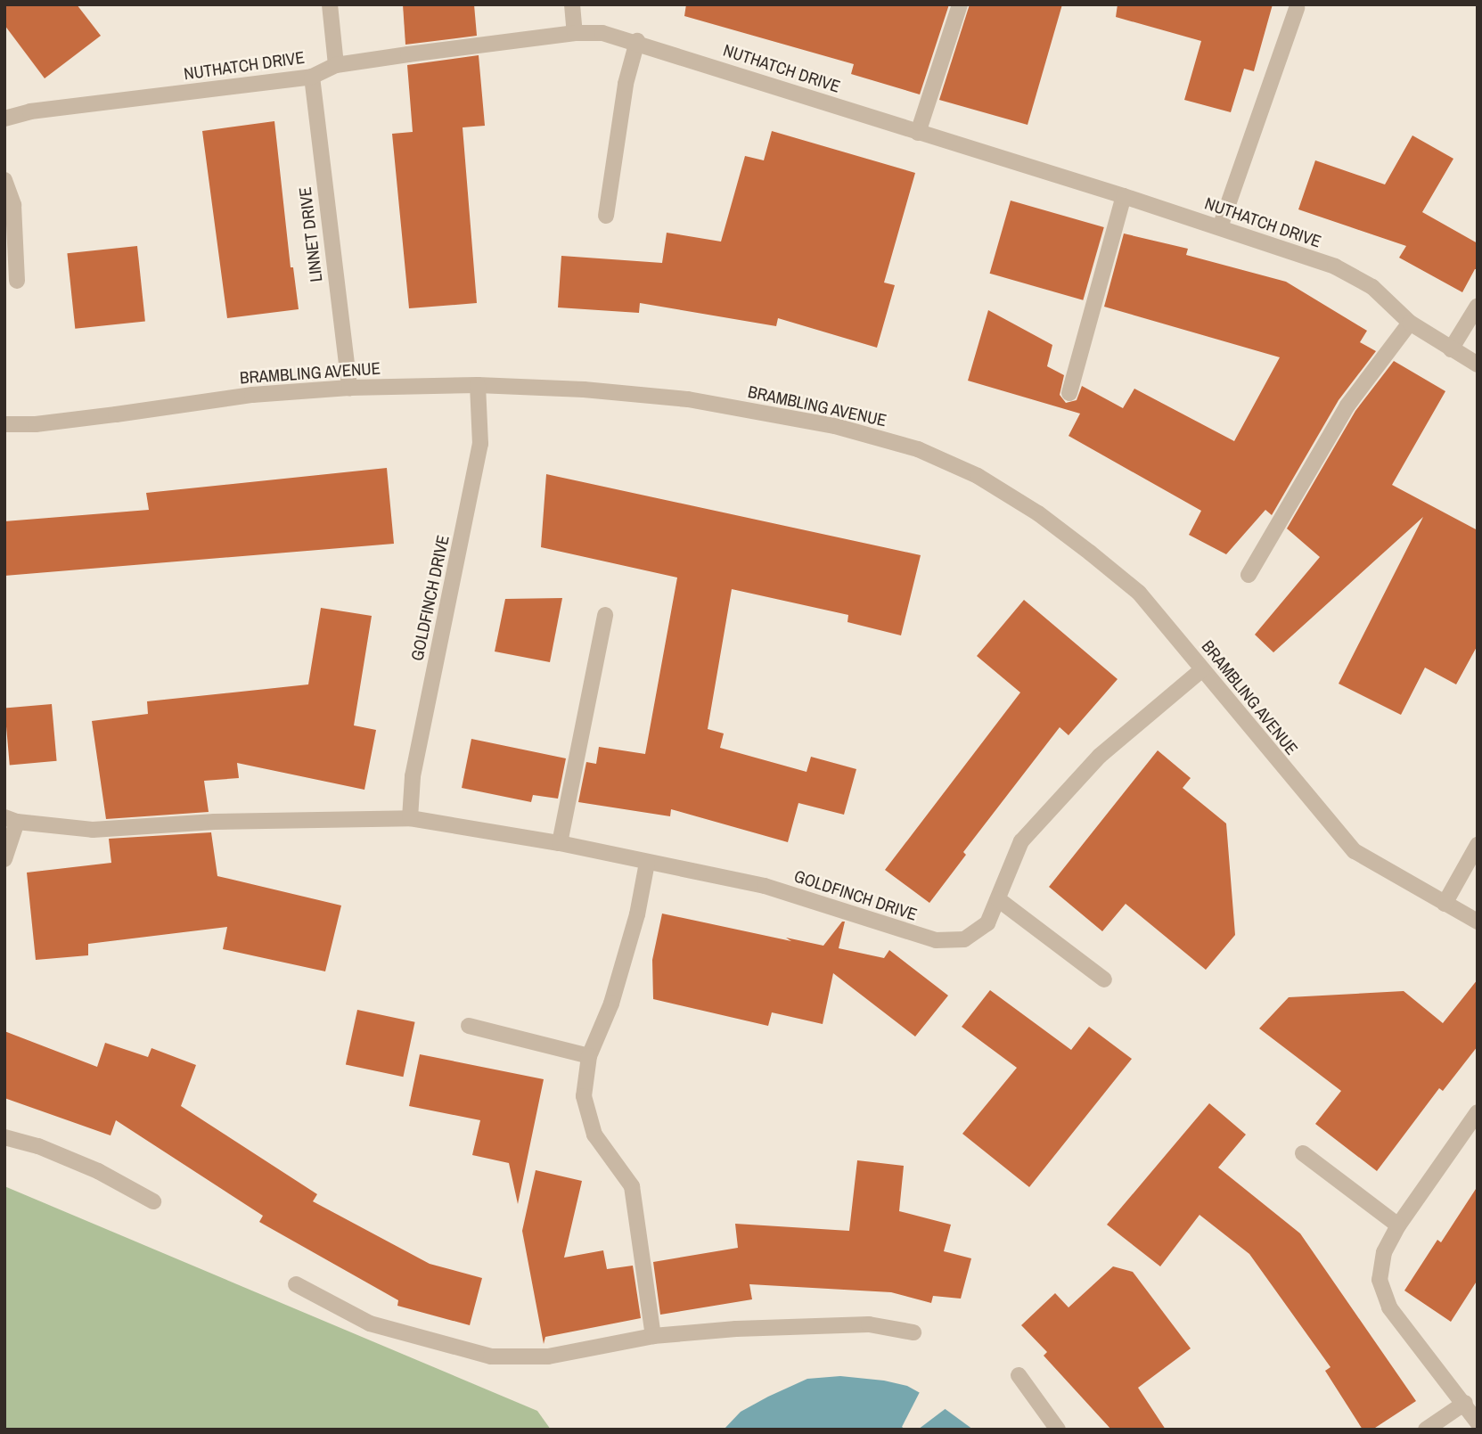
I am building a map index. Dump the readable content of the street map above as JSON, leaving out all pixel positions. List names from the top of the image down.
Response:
{
  "streets": {
    "street": [
      "NUTHATCH DRIVE",
      "LINNET DRIVE",
      "BRAMBLING AVENUE",
      "GOLDFINCH DRIVE"
    ]
  },
  "crossings": [
    ["NUTHATCH DRIVE", "LINNET DRIVE"],
    ["LINNET DRIVE", "BRAMBLING AVENUE"],
    ["BRAMBLING AVENUE", "GOLDFINCH DRIVE"]
  ]
}
